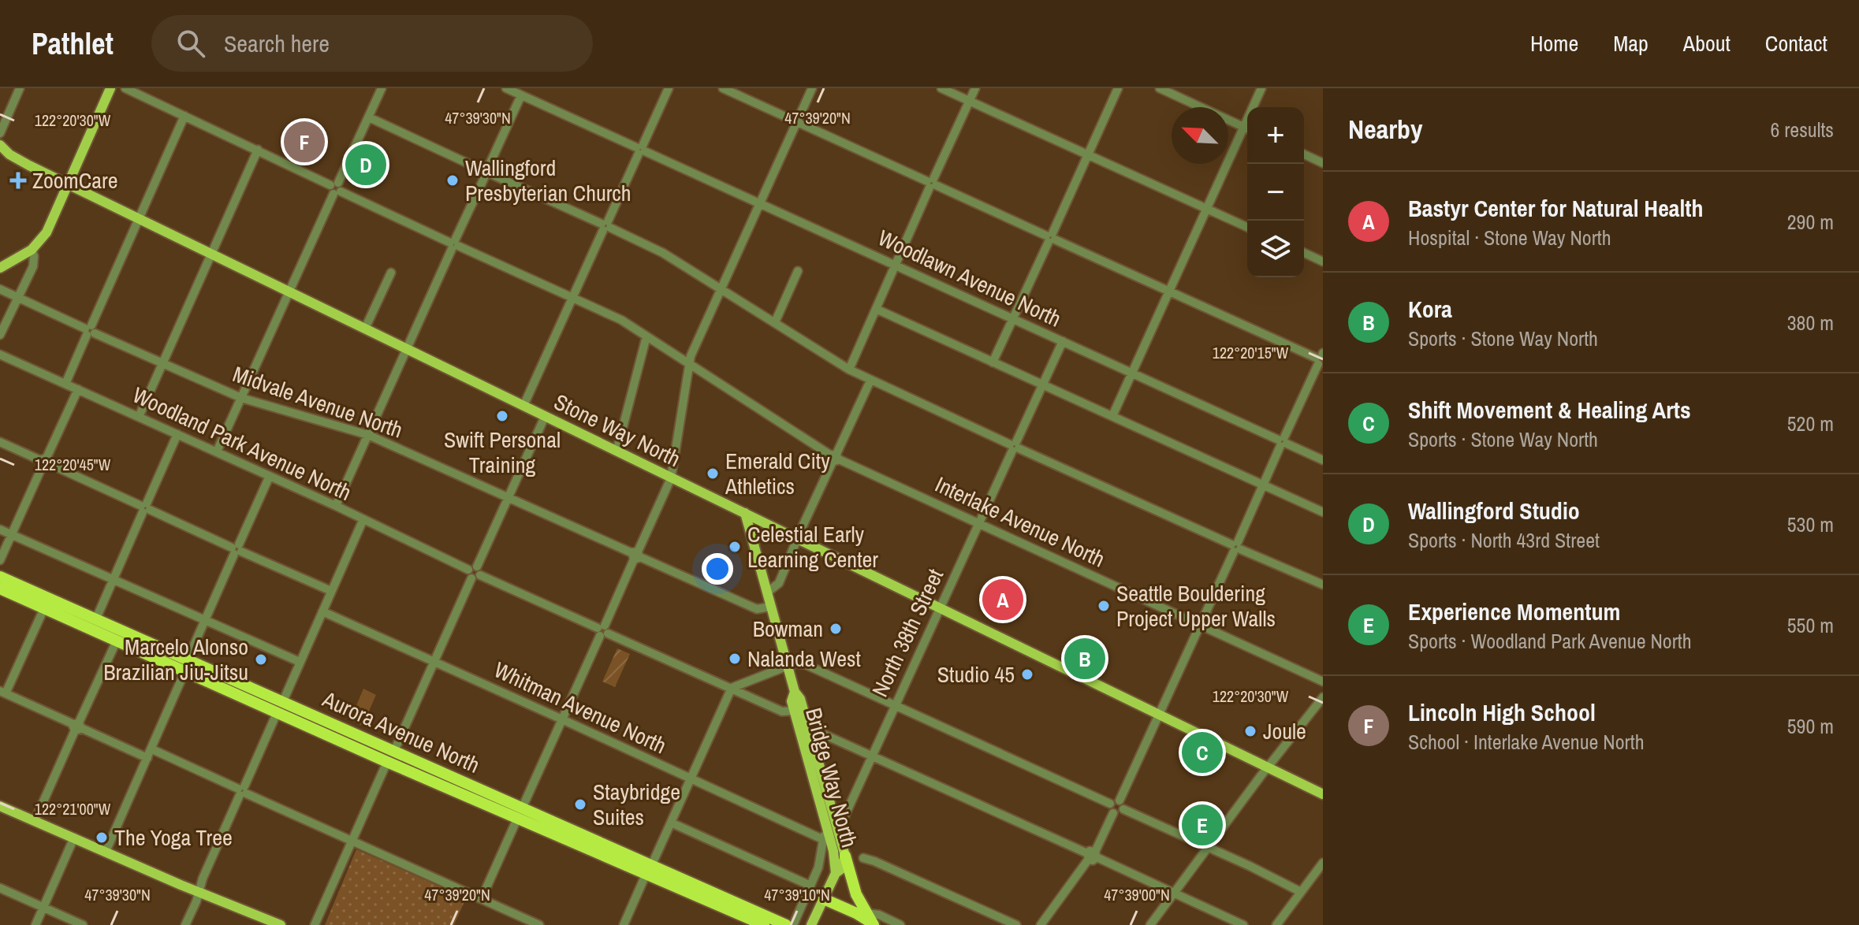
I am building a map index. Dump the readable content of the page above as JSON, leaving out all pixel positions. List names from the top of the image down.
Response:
{
  "streets": {
    "highway": ["Aurora Avenue North"],
    "main road": ["Stone Way North", "Bridge Way North"],
    "street": [
      "Woodlawn Avenue North",
      "Midvale Avenue North",
      "Woodland Park Avenue North",
      "Interlake Avenue North",
      "North 38th Street",
      "Whitman Avenue North"
    ]
  },
  "crossings": [
    ["Woodlawn Avenue North", "North 38th Street"],
    ["Midvale Avenue North", "Bridge Way North"],
    ["Stone Way North", "North 38th Street"],
    ["Stone Way North", "Bridge Way North"],
    ["Interlake Avenue North", "North 38th Street"],
    ["North 38th Street", "Whitman Avenue North"],
    ["North 38th Street", "Bridge Way North"]
  ],
  "places": {
    "health": ["ZoomCare"],
    "other": [
      "Wallingford Presbyterian Church",
      "Swift Personal Training",
      "Emerald City Athletics",
      "Celestial Early Learning Center",
      "Seattle Bouldering Project Upper Walls",
      "Bowman",
      "Nalanda West",
      "Marcelo Alonso Brazilian Jiu-Jitsu",
      "Studio 45",
      "Joule",
      "Staybridge Suites",
      "The Yoga Tree"
    ]
  },
  "north": "top left",
  "page": {
    "header": "Pathlet",
    "search": "Search here",
    "nav": [
      "Home",
      "Map",
      "About",
      "Contact"
    ],
    "heading": ["Nearby", "6 results"],
    "map_buttons": ["+", "−"],
    "pins": [
      "F",
      "D",
      "A",
      "B",
      "C",
      "E"
    ],
    "list": [
      {
        "mark": "A",
        "name": "Bastyr Center for Natural Health",
        "note": "Hospital · Stone Way North",
        "value": "290 m"
      },
      {
        "mark": "B",
        "name": "Kora",
        "note": "Sports · Stone Way North",
        "value": "380 m"
      },
      {
        "mark": "C",
        "name": "Shift Movement & Healing Arts",
        "note": "Sports · Stone Way North",
        "value": "520 m"
      },
      {
        "mark": "D",
        "name": "Wallingford Studio",
        "note": "Sports · North 43rd Street",
        "value": "530 m"
      },
      {
        "mark": "E",
        "name": "Experience Momentum",
        "note": "Sports · Woodland Park Avenue North",
        "value": "550 m"
      },
      {
        "mark": "F",
        "name": "Lincoln High School",
        "note": "School · Interlake Avenue North",
        "value": "590 m"
      }
    ]
  },
  "coordinates": [
    "47°39'30\"N",
    "47°39'20\"N",
    "122°20'30\"W",
    "122°20'15\"W",
    "122°20'45\"W",
    "122°21'00\"W",
    "47°39'10\"N",
    "47°39'00\"N"
  ]
}
